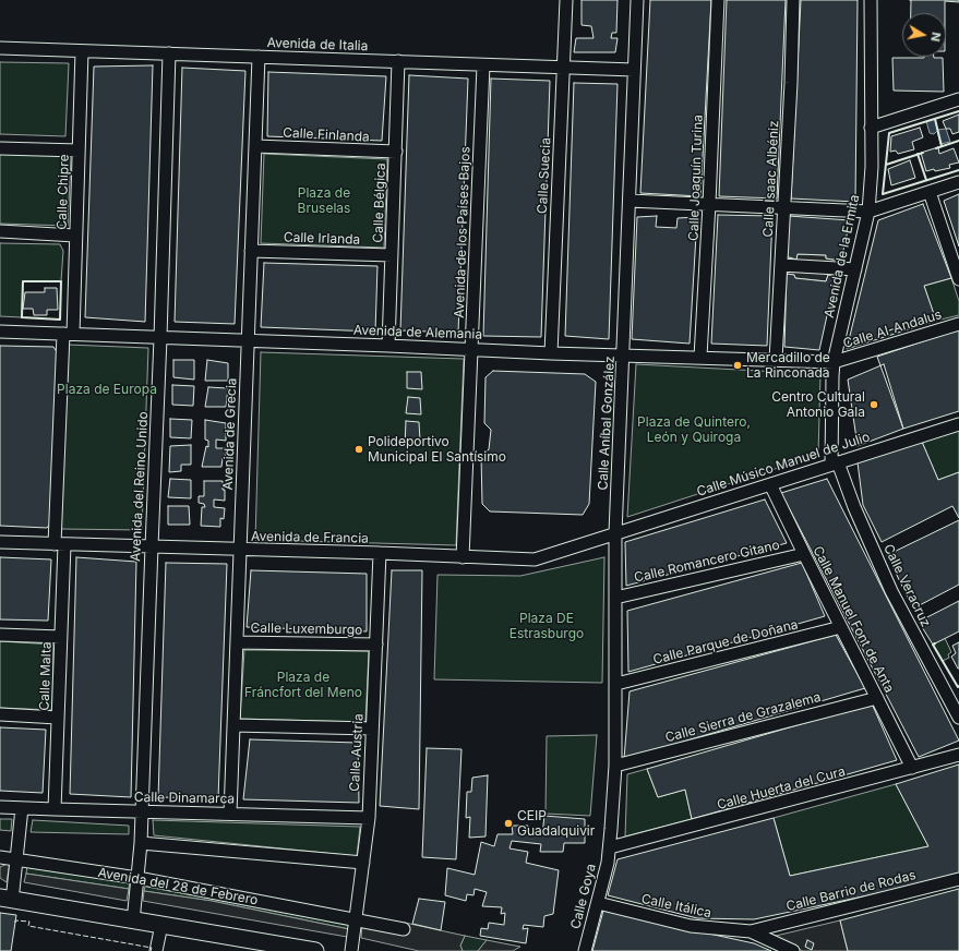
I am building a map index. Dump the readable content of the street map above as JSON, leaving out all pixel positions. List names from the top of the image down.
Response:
{
  "streets": {
    "street": [
      "Avenida de Italia",
      "Calle Finlanda",
      "Calle Suecia",
      "Calle Joaquín Turina",
      "Calle Isaac Albéniz",
      "Calle Chipre",
      "Calle Bélgica",
      "Avenida de los Países Bajos",
      "Calle Irlanda",
      "Avenida de la Ermita",
      "Calle Al-Andalus",
      "Avenida de Alemania",
      "Calle Aníbal González",
      "Avenida de Grecia",
      "Calle Músico Manuel de Julio",
      "Avenida del Reino Unido",
      "Avenida de Francia",
      "Calle Romancero Gitano",
      "Calle Veracruz",
      "Calle Manuel Font de Anta",
      "Calle Luxemburgo",
      "Calle Parque de Doñana",
      "Calle Malta",
      "Calle Sierra de Grazalema",
      "Calle Austria",
      "Calle Huerta del Cura",
      "Calle Dinamarca",
      "Avenida del 28 de Febrero",
      "Calle Barrio de Rodas",
      "Calle Goya",
      "Calle Itálica"
    ]
  },
  "crossings": [
    ["Avenida de Italia", "Calle Suecia"],
    ["Avenida de Italia", "Calle Chipre"],
    ["Avenida de Italia", "Calle Bélgica"],
    ["Avenida de Italia", "Avenida de los Países Bajos"],
    ["Avenida de Italia", "Calle Aníbal González"],
    ["Avenida de Italia", "Avenida de Grecia"],
    ["Avenida de Italia", "Avenida del Reino Unido"],
    ["Calle Finlanda", "Calle Bélgica"],
    ["Calle Finlanda", "Avenida de Grecia"],
    ["Calle Suecia", "Avenida de Alemania"],
    ["Calle Joaquín Turina", "Avenida de Alemania"],
    ["Calle Isaac Albéniz", "Avenida de Alemania"],
    ["Calle Chipre", "Avenida de Alemania"],
    ["Calle Chipre", "Avenida de Francia"],
    ["Calle Chipre", "Calle Malta"],
    ["Calle Bélgica", "Calle Irlanda"],
    ["Calle Bélgica", "Avenida de Alemania"],
    ["Avenida de los Países Bajos", "Avenida de Alemania"],
    ["Avenida de los Países Bajos", "Avenida de Francia"],
    ["Calle Irlanda", "Avenida de Grecia"],
    ["Avenida de la Ermita", "Calle Al-Andalus"],
    ["Avenida de la Ermita", "Avenida de Alemania"],
    ["Avenida de la Ermita", "Calle Músico Manuel de Julio"],
    ["Avenida de la Ermita", "Calle Veracruz"],
    ["Calle Al-Andalus", "Avenida de Alemania"],
    ["Avenida de Alemania", "Calle Aníbal González"],
    ["Avenida de Alemania", "Avenida de Grecia"],
    ["Avenida de Alemania", "Avenida del Reino Unido"],
    ["Calle Aníbal González", "Calle Músico Manuel de Julio"],
    ["Calle Aníbal González", "Avenida de Francia"],
    ["Calle Aníbal González", "Calle Romancero Gitano"],
    ["Calle Aníbal González", "Calle Parque de Doñana"],
    ["Calle Aníbal González", "Calle Sierra de Grazalema"],
    ["Calle Aníbal González", "Calle Huerta del Cura"],
    ["Calle Aníbal González", "Calle Goya"],
    ["Avenida de Grecia", "Avenida de Francia"],
    ["Avenida de Grecia", "Calle Luxemburgo"],
    ["Avenida de Grecia", "Calle Dinamarca"],
    ["Calle Músico Manuel de Julio", "Avenida de Francia"],
    ["Calle Músico Manuel de Julio", "Calle Veracruz"],
    ["Calle Músico Manuel de Julio", "Calle Manuel Font de Anta"],
    ["Avenida del Reino Unido", "Avenida de Francia"],
    ["Avenida del Reino Unido", "Calle Dinamarca"],
    ["Avenida del Reino Unido", "Avenida del 28 de Febrero"],
    ["Avenida de Francia", "Calle Malta"],
    ["Avenida de Francia", "Calle Austria"],
    ["Calle Romancero Gitano", "Calle Manuel Font de Anta"],
    ["Calle Manuel Font de Anta", "Calle Parque de Doñana"],
    ["Calle Manuel Font de Anta", "Calle Sierra de Grazalema"],
    ["Calle Manuel Font de Anta", "Calle Huerta del Cura"],
    ["Calle Luxemburgo", "Calle Austria"],
    ["Calle Malta", "Calle Dinamarca"],
    ["Calle Austria", "Calle Dinamarca"],
    ["Calle Austria", "Avenida del 28 de Febrero"],
    ["Calle Huerta del Cura", "Calle Goya"],
    ["Calle Barrio de Rodas", "Calle Itálica"],
    ["Calle Goya", "Calle Itálica"]
  ],
  "parks": [
    "Plaza de Bruselas",
    "Plaza de Europa",
    "Plaza de Quintero, León y Quiroga",
    "Plaza DE Estrasburgo",
    "Plaza de Fráncfort del Meno"
  ],
  "places": [
    "Mercadillo de La Rinconada",
    "Centro Cultural Antonio Gala",
    "Polideportivo Municipal El Santísimo",
    "CEIP Guadalquivir"
  ],
  "north": "right"
}
